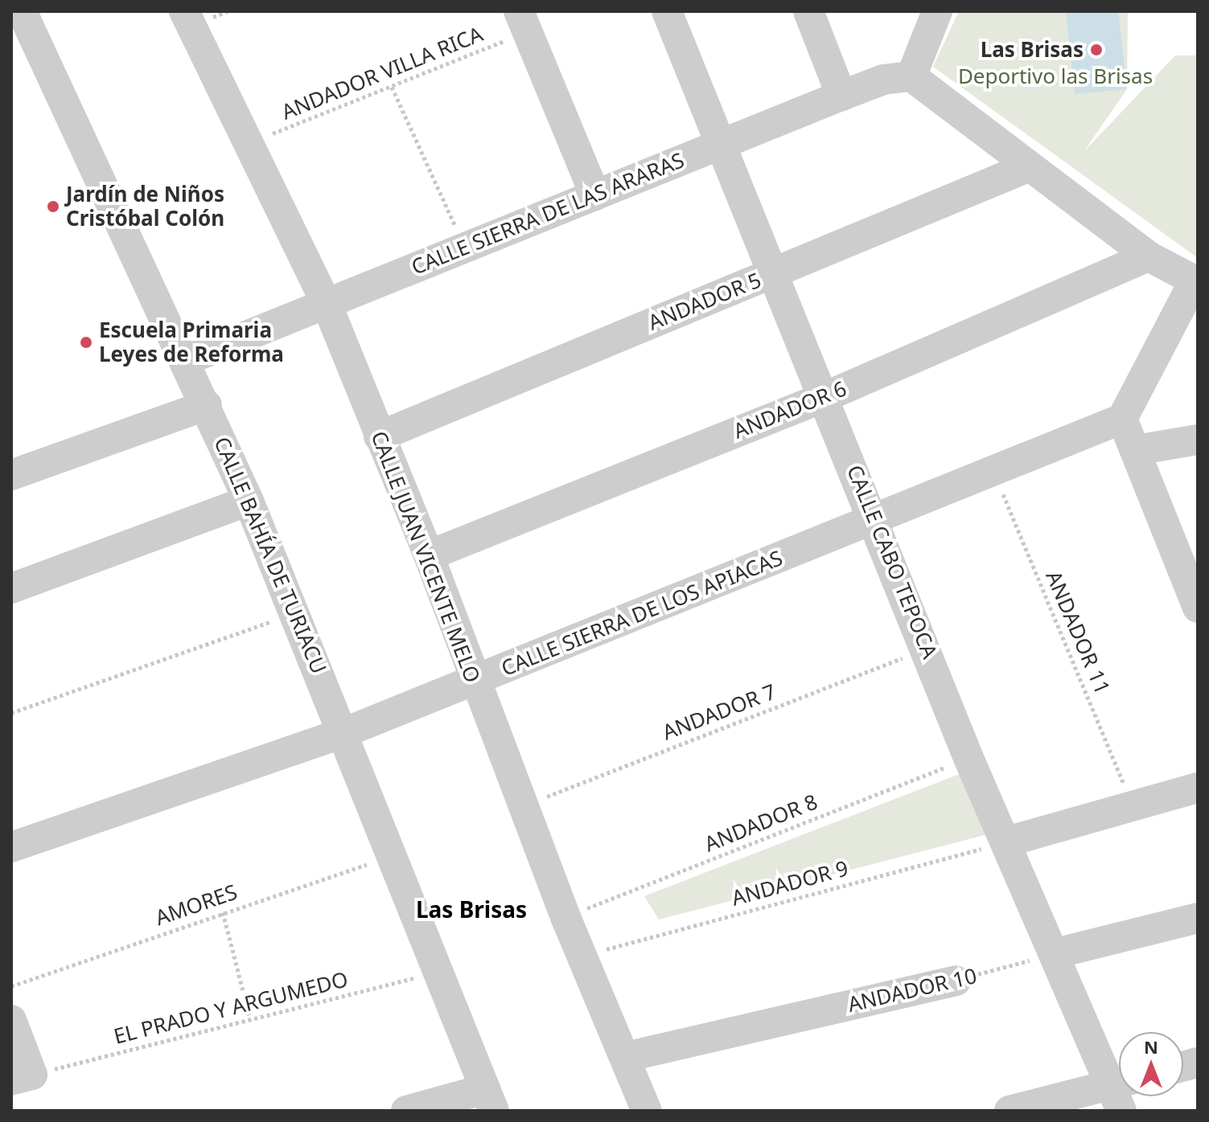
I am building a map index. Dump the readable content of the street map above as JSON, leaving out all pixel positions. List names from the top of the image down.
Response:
{
  "streets": {
    "street": [
      "CALLE SIERRA DE LAS ARARAS",
      "ANDADOR 5",
      "ANDADOR 6",
      "CALLE BAHÍA DE TURIACU",
      "CALLE JUAN VICENTE MELO",
      "CALLE CABO TEPOCA",
      "CALLE SIERRA DE LOS APIACAS",
      "ANDADOR 10"
    ],
    "path": [
      "ANDADOR VILLA RICA",
      "ANDADOR 11",
      "ANDADOR 7",
      "ANDADOR 8",
      "ANDADOR 9",
      "AMORES",
      "EL PRADO Y ARGUMEDO"
    ]
  },
  "crossings": [
    ["ANDADOR VILLA RICA", "CALLE JUAN VICENTE MELO"],
    ["CALLE SIERRA DE LAS ARARAS", "CALLE BAHÍA DE TURIACU"],
    ["CALLE SIERRA DE LAS ARARAS", "CALLE JUAN VICENTE MELO"],
    ["CALLE SIERRA DE LAS ARARAS", "CALLE CABO TEPOCA"],
    ["ANDADOR 5", "CALLE JUAN VICENTE MELO"],
    ["ANDADOR 5", "CALLE CABO TEPOCA"],
    ["ANDADOR 6", "CALLE JUAN VICENTE MELO"],
    ["ANDADOR 6", "CALLE CABO TEPOCA"],
    ["CALLE BAHÍA DE TURIACU", "CALLE SIERRA DE LOS APIACAS"],
    ["CALLE BAHÍA DE TURIACU", "AMORES"],
    ["CALLE BAHÍA DE TURIACU", "EL PRADO Y ARGUMEDO"],
    ["CALLE JUAN VICENTE MELO", "CALLE SIERRA DE LOS APIACAS"],
    ["CALLE JUAN VICENTE MELO", "ANDADOR 7"],
    ["CALLE JUAN VICENTE MELO", "ANDADOR 8"],
    ["CALLE JUAN VICENTE MELO", "ANDADOR 9"],
    ["CALLE JUAN VICENTE MELO", "ANDADOR 10"],
    ["CALLE CABO TEPOCA", "CALLE SIERRA DE LOS APIACAS"],
    ["CALLE CABO TEPOCA", "ANDADOR 7"],
    ["CALLE CABO TEPOCA", "ANDADOR 8"],
    ["CALLE CABO TEPOCA", "ANDADOR 9"],
    ["CALLE CABO TEPOCA", "ANDADOR 10"],
    ["CALLE SIERRA DE LOS APIACAS", "ANDADOR 11"]
  ],
  "districts": ["Las Brisas"],
  "parks": ["Deportivo las Brisas"],
  "places": ["Las Brisas", "Jardín de Niños Cristóbal Colón", "Escuela Primaria Leyes de Reforma"],
  "north": "top"
}
